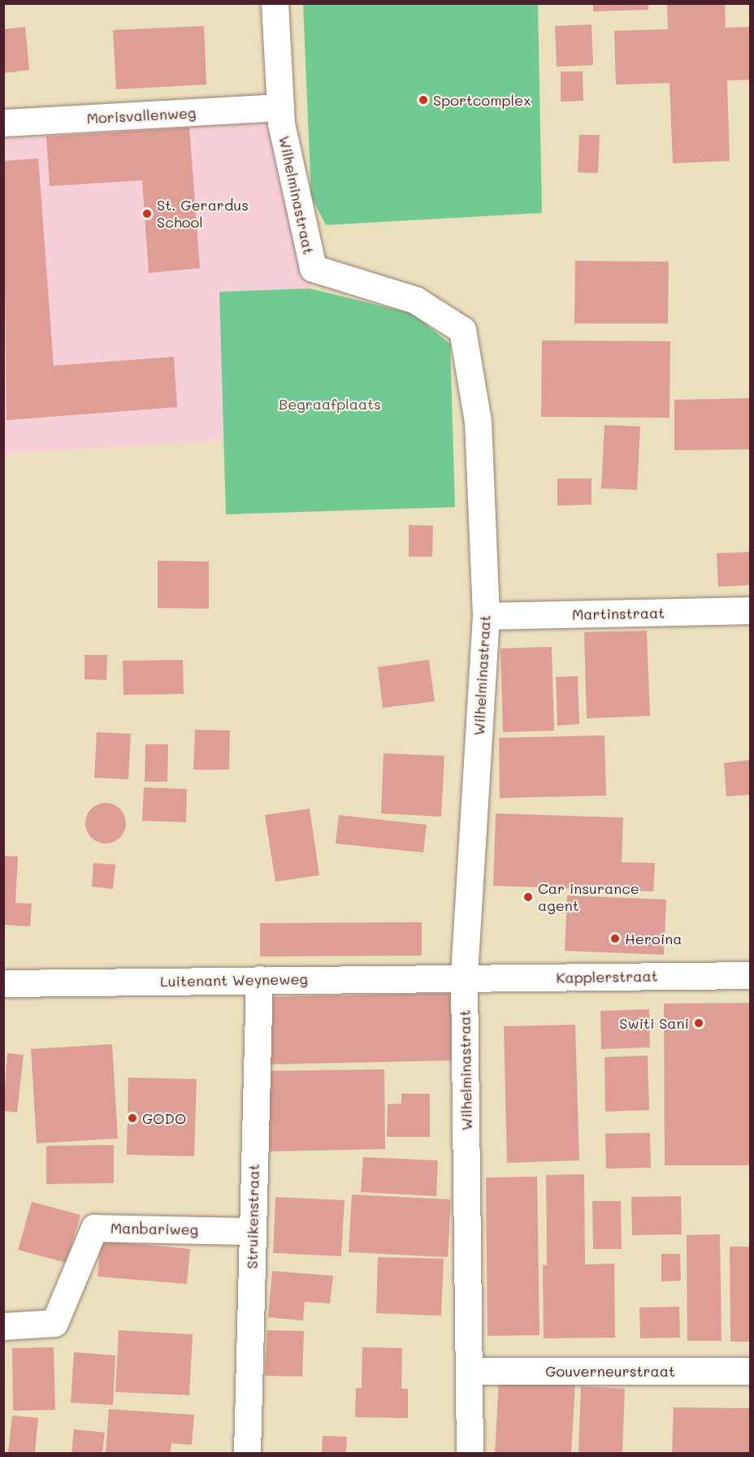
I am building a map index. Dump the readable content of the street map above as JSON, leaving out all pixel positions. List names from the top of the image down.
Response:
{
  "streets": {
    "street": [
      "Morisvallenweg",
      "Wilhelminastraat",
      "Martinstraat",
      "Kapplerstraat",
      "Luitenant Weyneweg",
      "Struikenstraat",
      "Manbariweg",
      "Gouverneurstraat"
    ]
  },
  "crossings": [
    ["Morisvallenweg", "Wilhelminastraat"],
    ["Wilhelminastraat", "Martinstraat"],
    ["Wilhelminastraat", "Kapplerstraat"],
    ["Wilhelminastraat", "Luitenant Weyneweg"],
    ["Wilhelminastraat", "Gouverneurstraat"],
    ["Kapplerstraat", "Luitenant Weyneweg"],
    ["Luitenant Weyneweg", "Struikenstraat"],
    ["Struikenstraat", "Manbariweg"]
  ],
  "parks": ["Begraafplaats"],
  "places": [
    "Sportcomplex",
    "St. Gerardus School",
    "Car insurance agent",
    "Heroina",
    "Switi Sani",
    "GODO"
  ]
}
